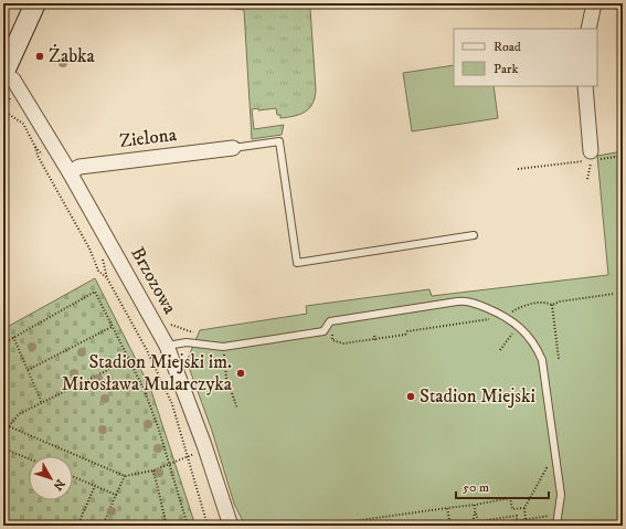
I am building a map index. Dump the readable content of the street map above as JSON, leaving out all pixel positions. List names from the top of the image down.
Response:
{
  "streets": {
    "street": ["Zielona", "Brzozowa"]
  },
  "crossings": [
    ["Zielona", "Brzozowa"]
  ],
  "places": ["Żabka", "Stadion Miejski im. Mirosława Mularczyka", "Stadion Miejski"],
  "legend": ["Road", "Park"],
  "scale_bar": "50 m",
  "north": "bottom right"
}
